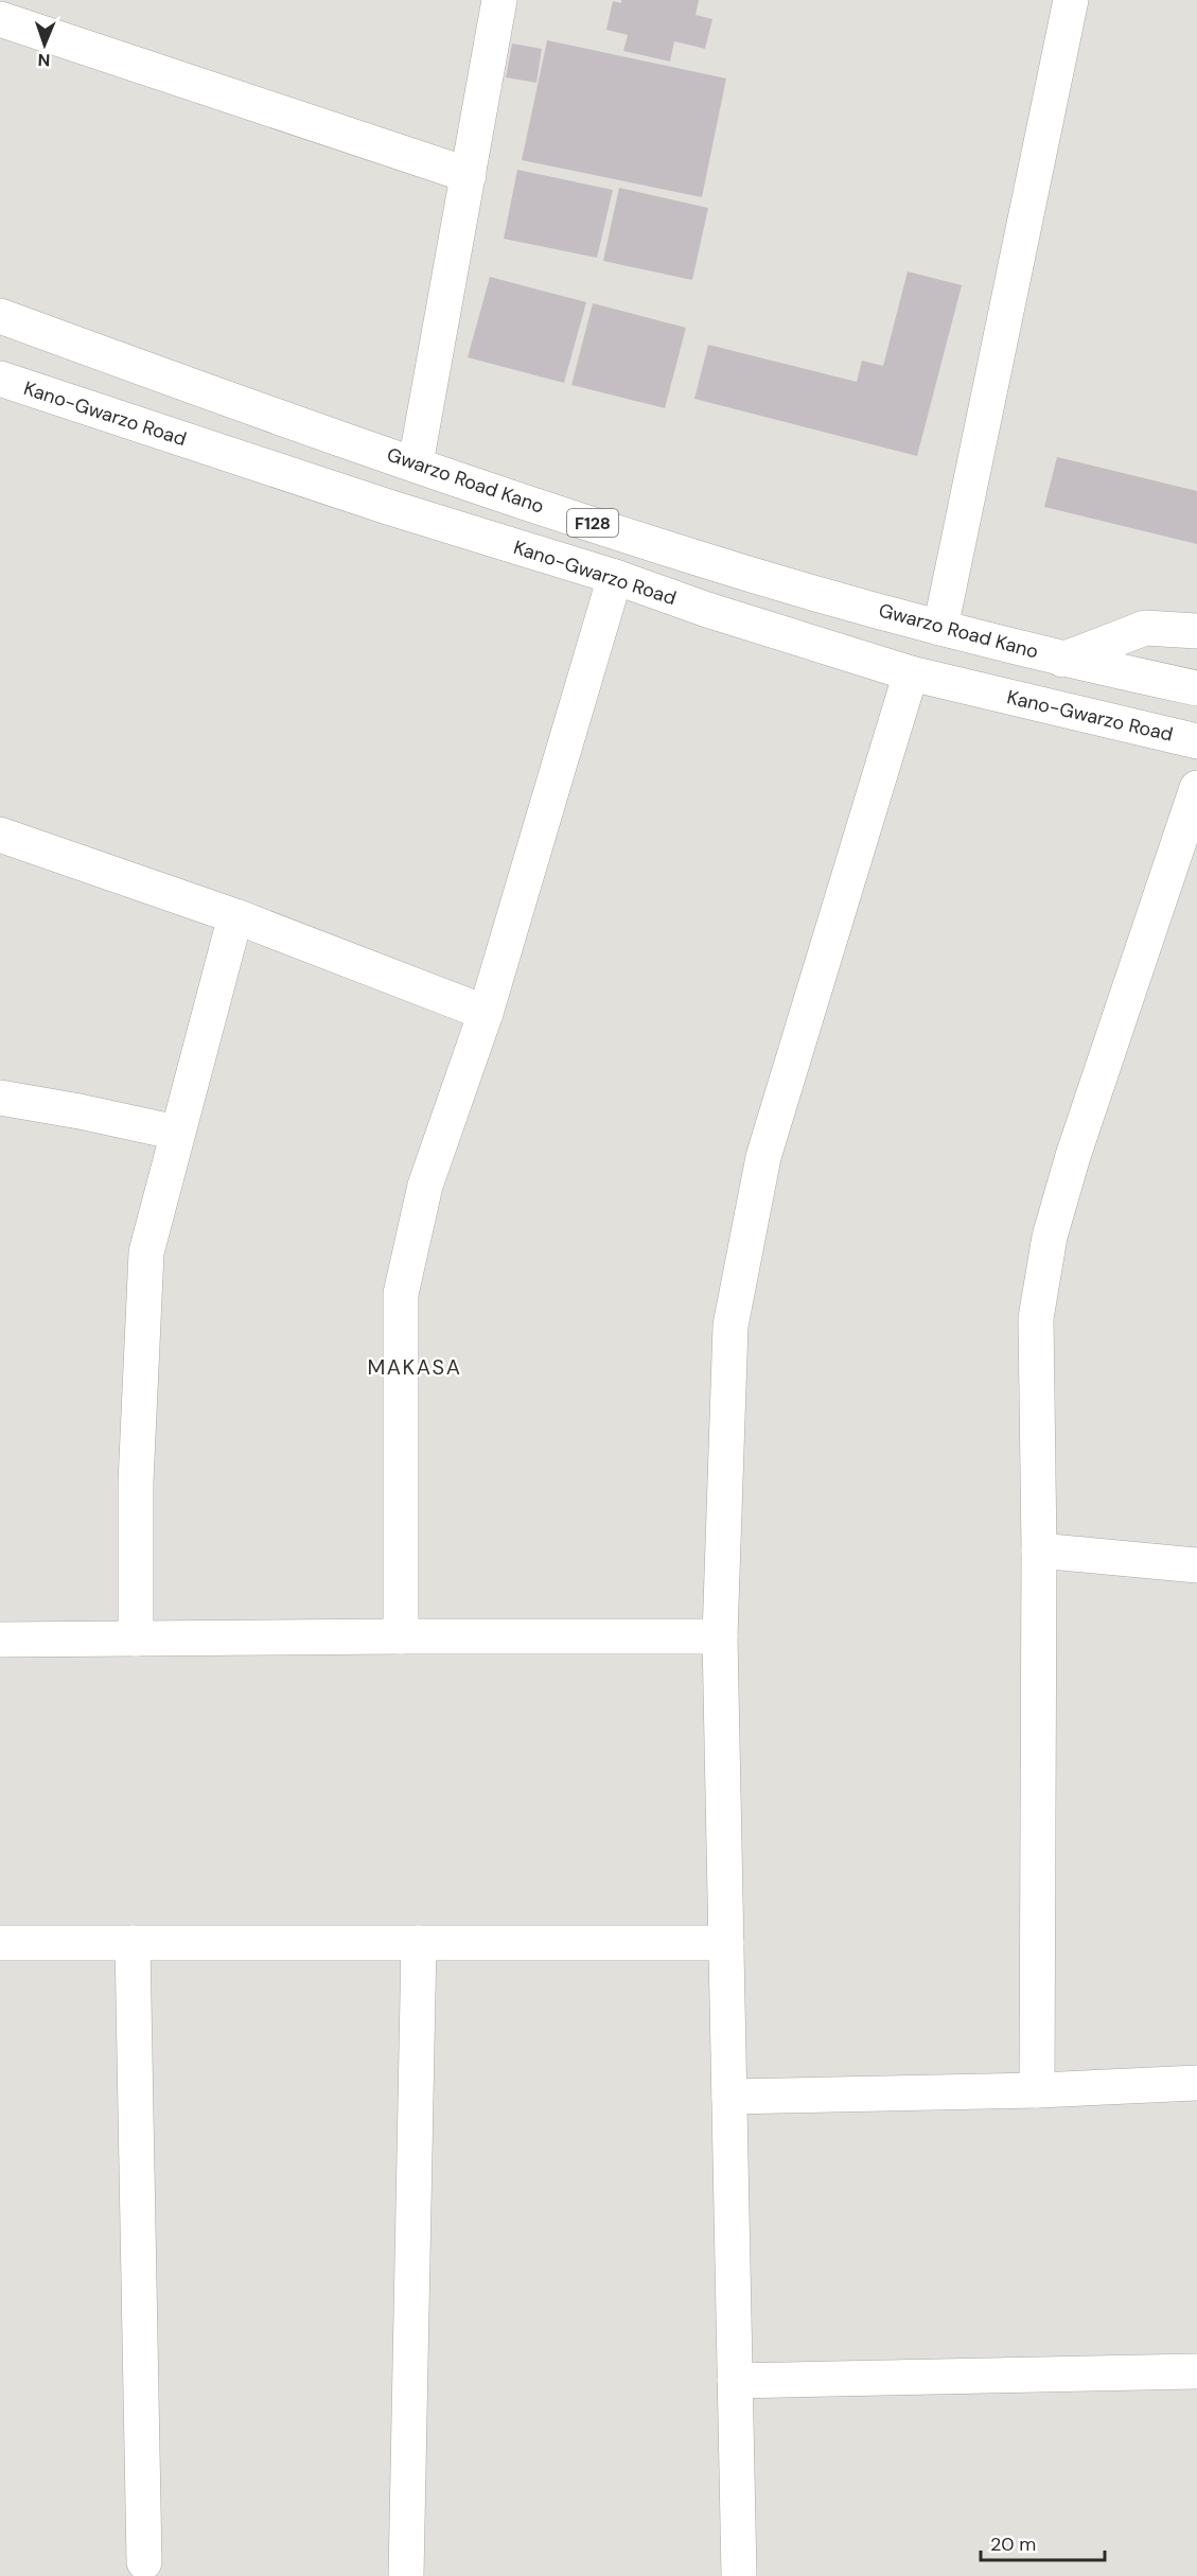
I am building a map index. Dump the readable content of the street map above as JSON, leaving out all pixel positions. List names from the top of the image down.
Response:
{
  "streets": {
    "street": ["Kano-Gwarzo Road", "Gwarzo Road Kano", "F128"]
  },
  "districts": ["MAKASA"],
  "scale_bar": "20 m",
  "north": "bottom"
}
